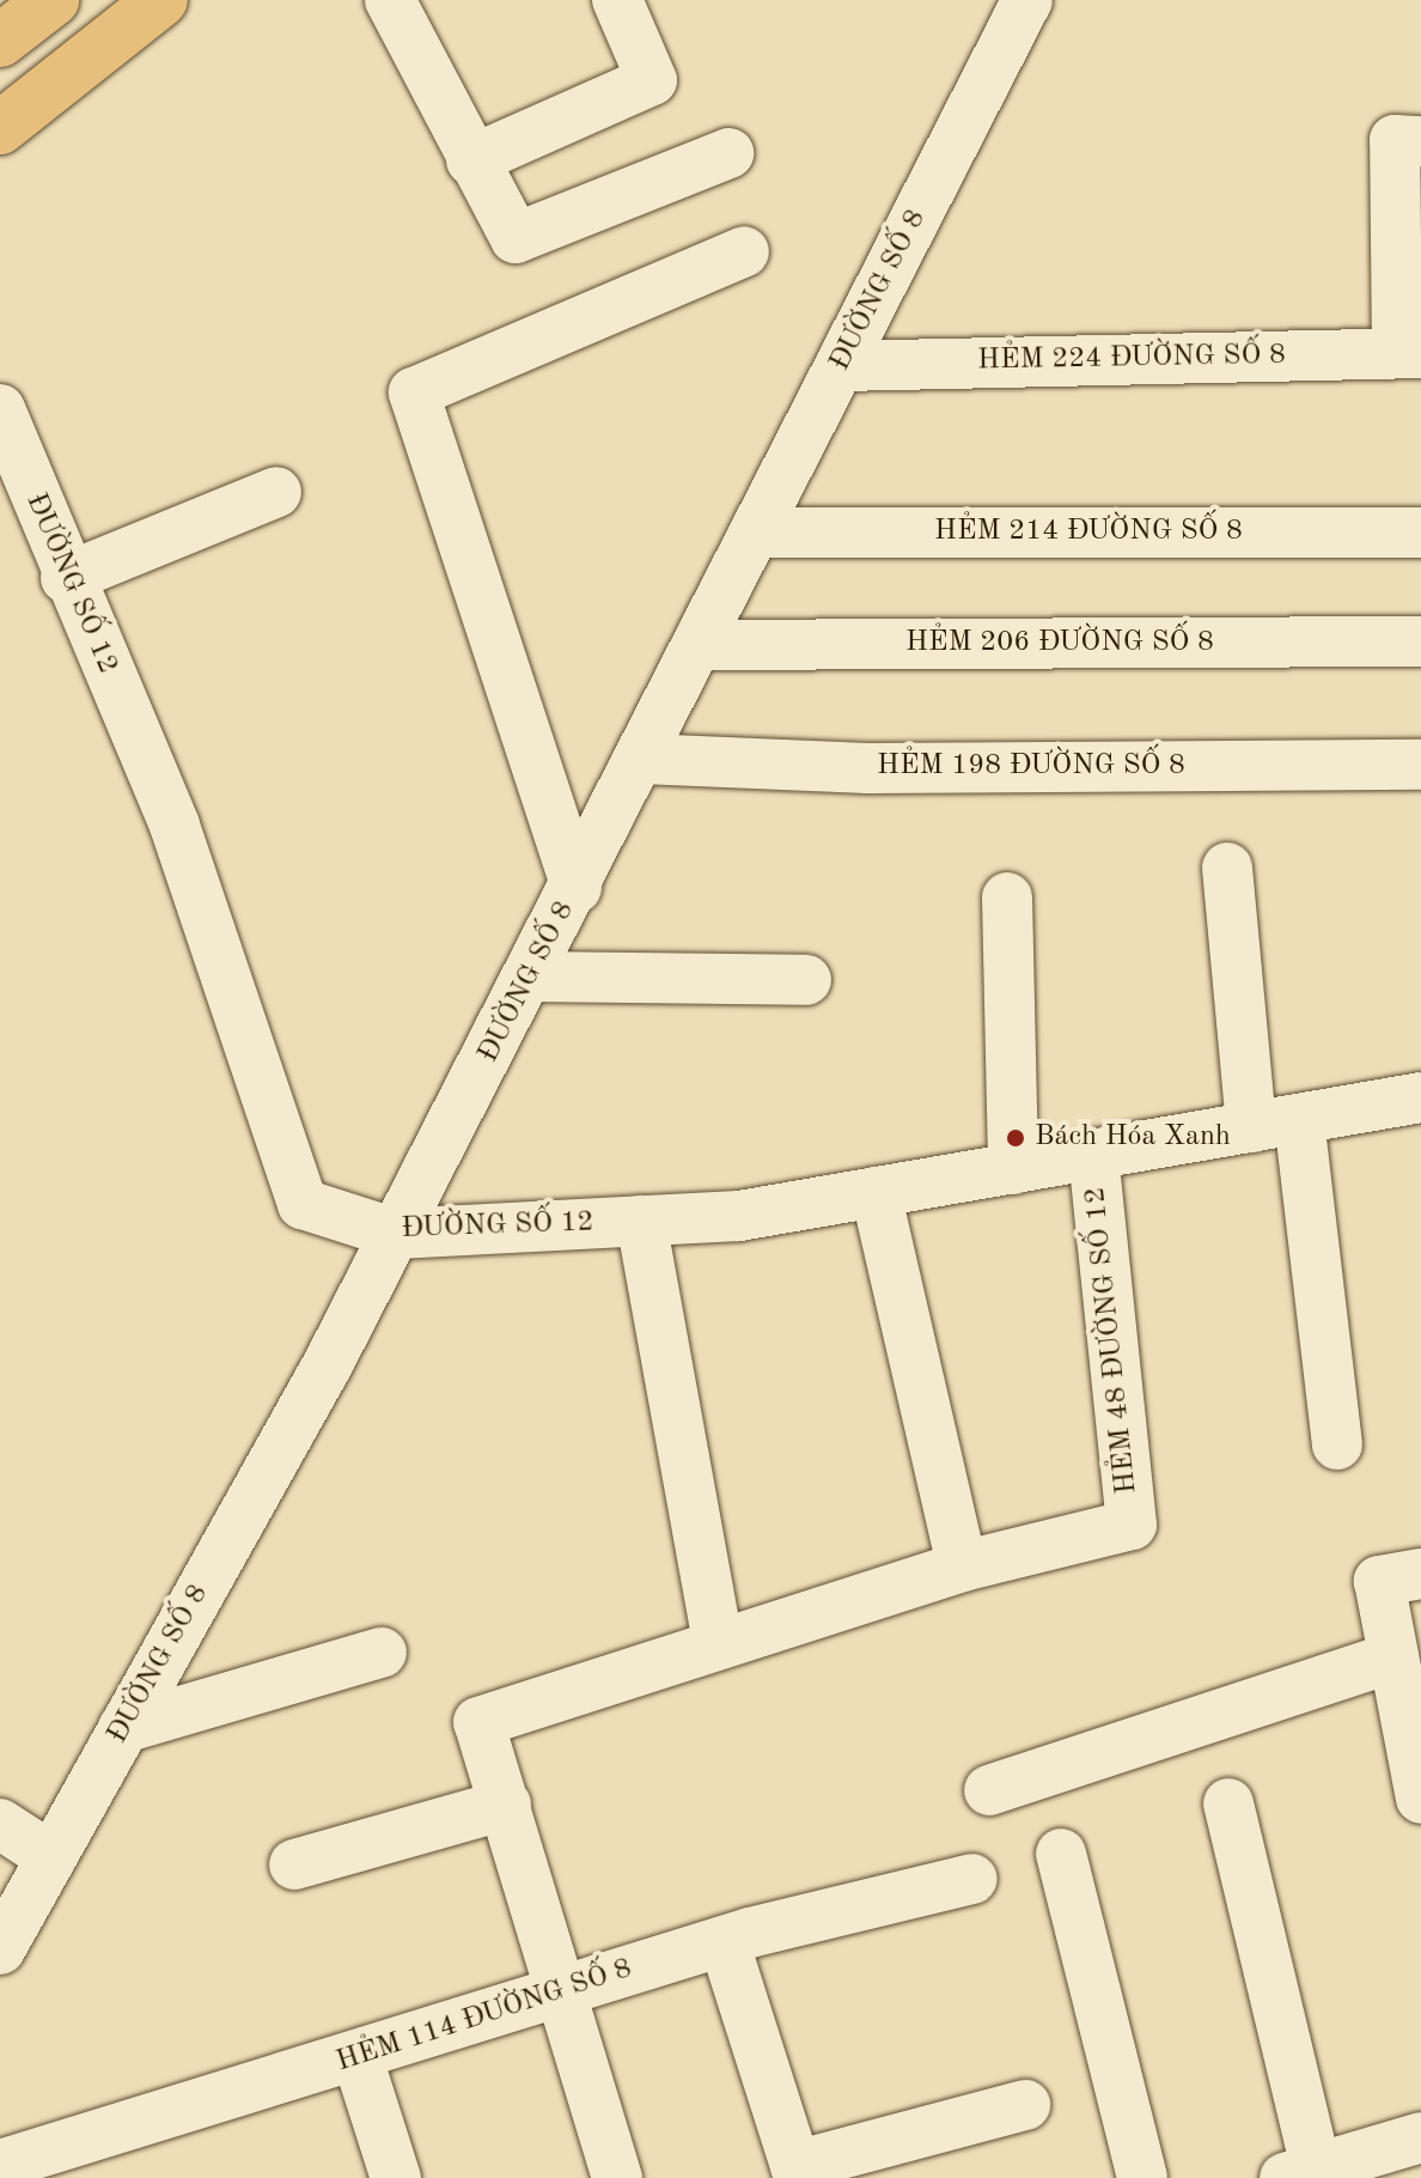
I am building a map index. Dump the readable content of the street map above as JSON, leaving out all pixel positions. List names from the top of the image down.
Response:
{
  "streets": {
    "street": [
      "ĐƯỜNG SỐ 8",
      "HẺM 224 ĐƯỜNG SỐ 8",
      "HẺM 214 ĐƯỜNG SỐ 8",
      "ĐƯỜNG SỐ 12",
      "HẺM 206 ĐƯỜNG SỐ 8",
      "HẺM 198 ĐƯỜNG SỐ 8",
      "HẺM 48 ĐƯỜNG SỐ 12",
      "HẺM 114 ĐƯỜNG SỐ 8"
    ]
  },
  "crossings": [
    ["ĐƯỜNG SỐ 8", "HẺM 224 ĐƯỜNG SỐ 8"],
    ["ĐƯỜNG SỐ 8", "HẺM 214 ĐƯỜNG SỐ 8"],
    ["ĐƯỜNG SỐ 8", "ĐƯỜNG SỐ 12"],
    ["ĐƯỜNG SỐ 8", "HẺM 206 ĐƯỜNG SỐ 8"],
    ["ĐƯỜNG SỐ 8", "HẺM 198 ĐƯỜNG SỐ 8"],
    ["ĐƯỜNG SỐ 12", "HẺM 48 ĐƯỜNG SỐ 12"]
  ],
  "places": ["Bách Hóa Xanh"]
}
